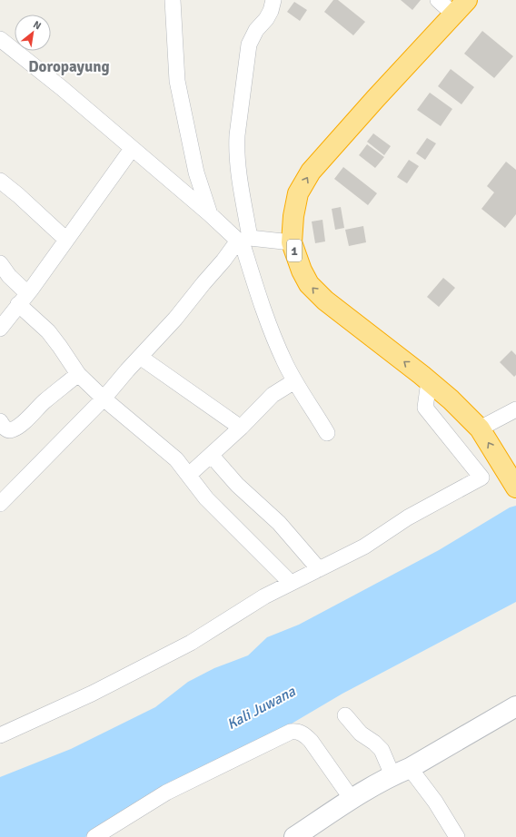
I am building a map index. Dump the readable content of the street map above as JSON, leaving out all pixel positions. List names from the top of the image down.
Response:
{
  "streets": {
    "highway": ["1"]
  },
  "districts": ["Doropayung"],
  "water": ["Kali Juwana"],
  "north": "top right"
}
